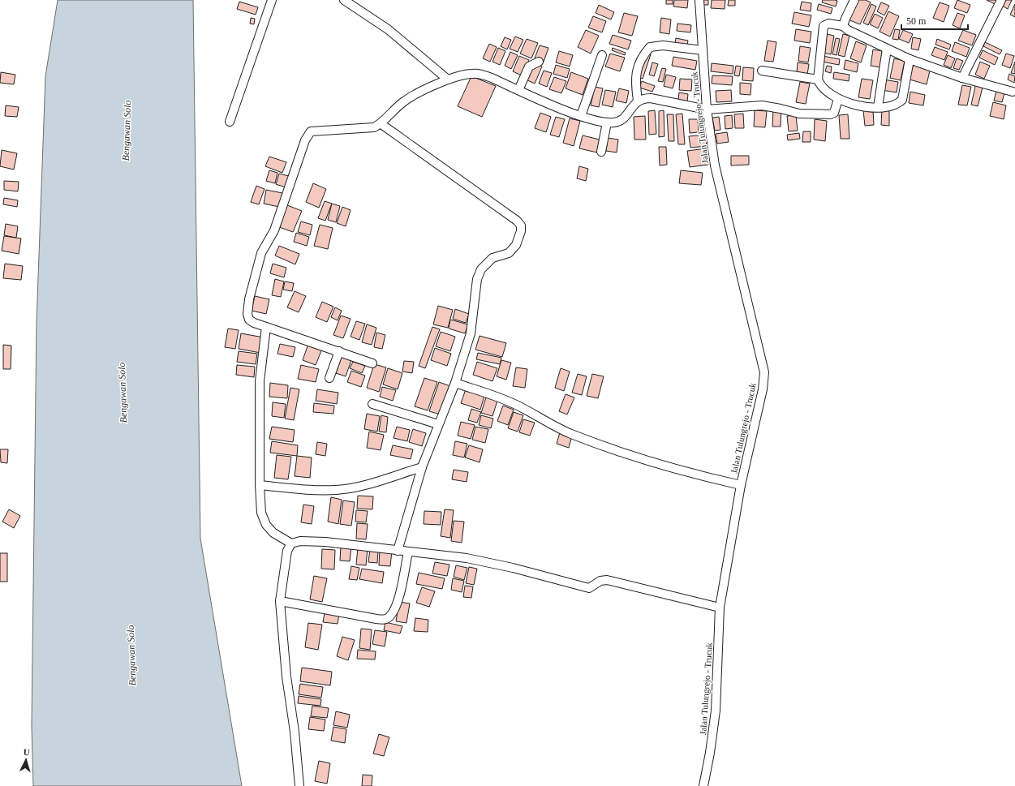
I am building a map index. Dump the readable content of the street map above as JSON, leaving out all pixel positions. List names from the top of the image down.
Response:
{
  "streets": {
    "street": ["Jalan Tulungrejo - Trucuk"]
  },
  "water": ["Bengawan Solo"],
  "scale_bar": "50 m",
  "north": "top"
}
